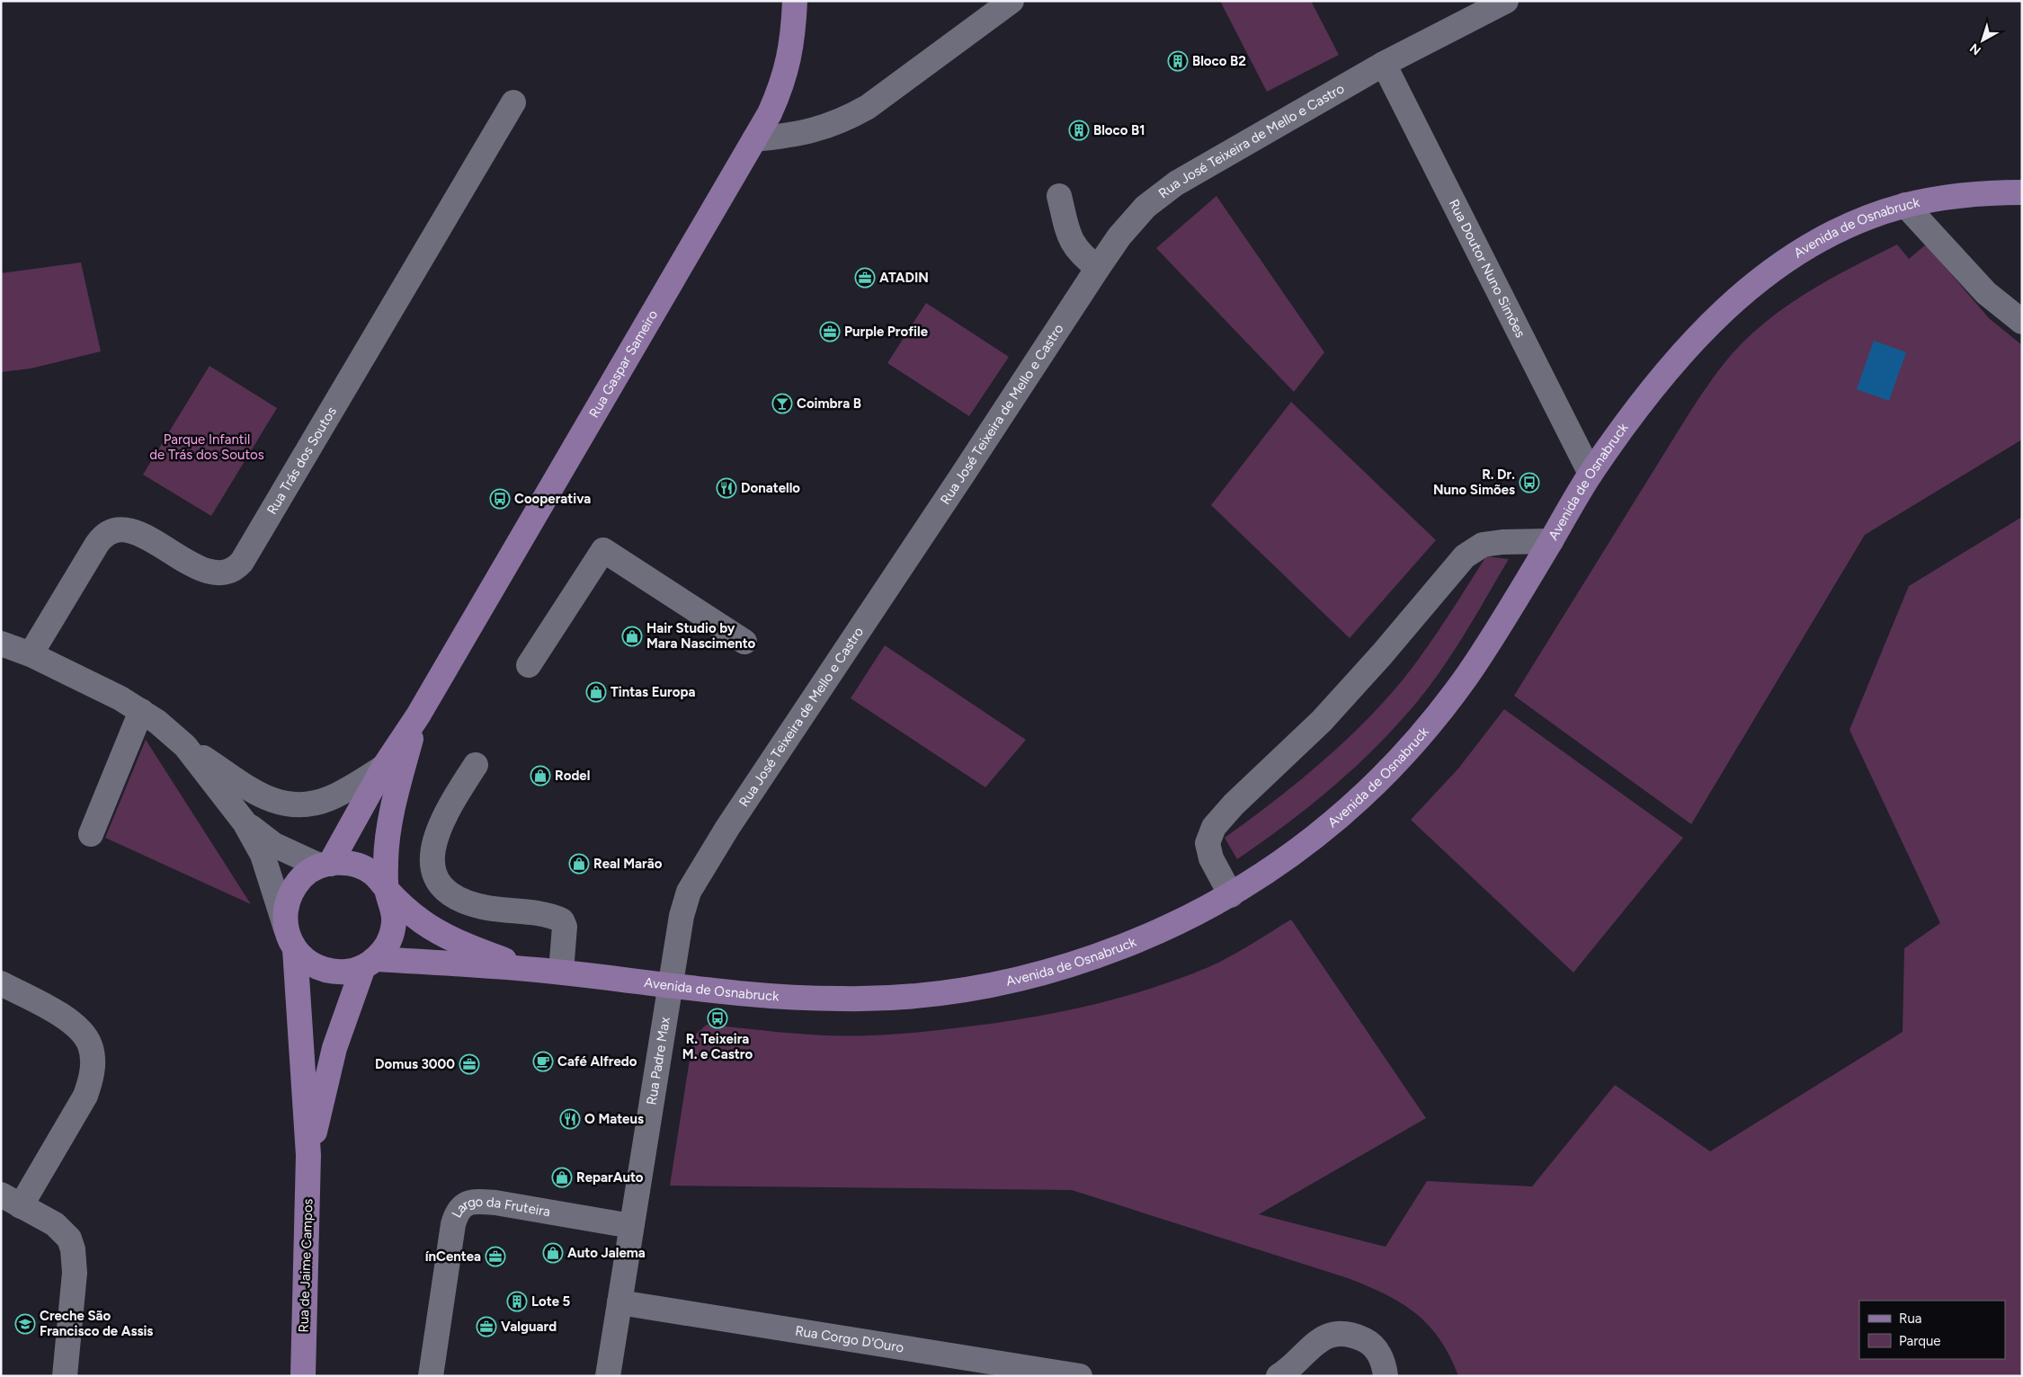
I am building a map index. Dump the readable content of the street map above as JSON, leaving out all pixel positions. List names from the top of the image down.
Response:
{
  "streets": {
    "main road": ["Avenida de Osnabruck", "Rua Gaspar Sameiro", "Rua de Jaime Campos"],
    "street": [
      "Rua José Teixeira de Mello e Castro",
      "Rua Doutor Nuno Simões",
      "Rua Trás dos Soutos",
      "Rua Padre Max",
      "Largo da Fruteira",
      "Rua Corgo D'Ouro"
    ]
  },
  "crossings": [
    ["Rua José Teixeira de Mello e Castro", "Avenida de Osnabruck"],
    ["Rua José Teixeira de Mello e Castro", "Rua Doutor Nuno Simões"],
    ["Rua José Teixeira de Mello e Castro", "Rua Padre Max"],
    ["Avenida de Osnabruck", "Rua Doutor Nuno Simões"],
    ["Avenida de Osnabruck", "Rua Padre Max"],
    ["Rua Padre Max", "Largo da Fruteira"],
    ["Rua Padre Max", "Rua Corgo D'Ouro"]
  ],
  "parks": ["Parque Infantil de Trás dos Soutos"],
  "places": {
    "building": ["Bloco B2", "Bloco B1", "Lote 5"],
    "office": [
      "ATADIN",
      "Purple Profile",
      "Domus 3000",
      "ínCentea",
      "Valguard"
    ],
    "bar": ["Coimbra B"],
    "bus stop": ["R. Dr. Nuno Simões", "Cooperativa", "R. Teixeira M. e Castro"],
    "restaurant": ["Donatello", "O Mateus"],
    "shop": [
      "Hair Studio by Mara Nascimento",
      "Tintas Europa",
      "Rodel",
      "Real Marão",
      "ReparAuto",
      "Auto Jalema"
    ],
    "cafe": ["Café Alfredo"],
    "school or university": ["Creche São Francisco de Assis"]
  },
  "legend": ["Rua", "Parque"],
  "north": "bottom left"
}
